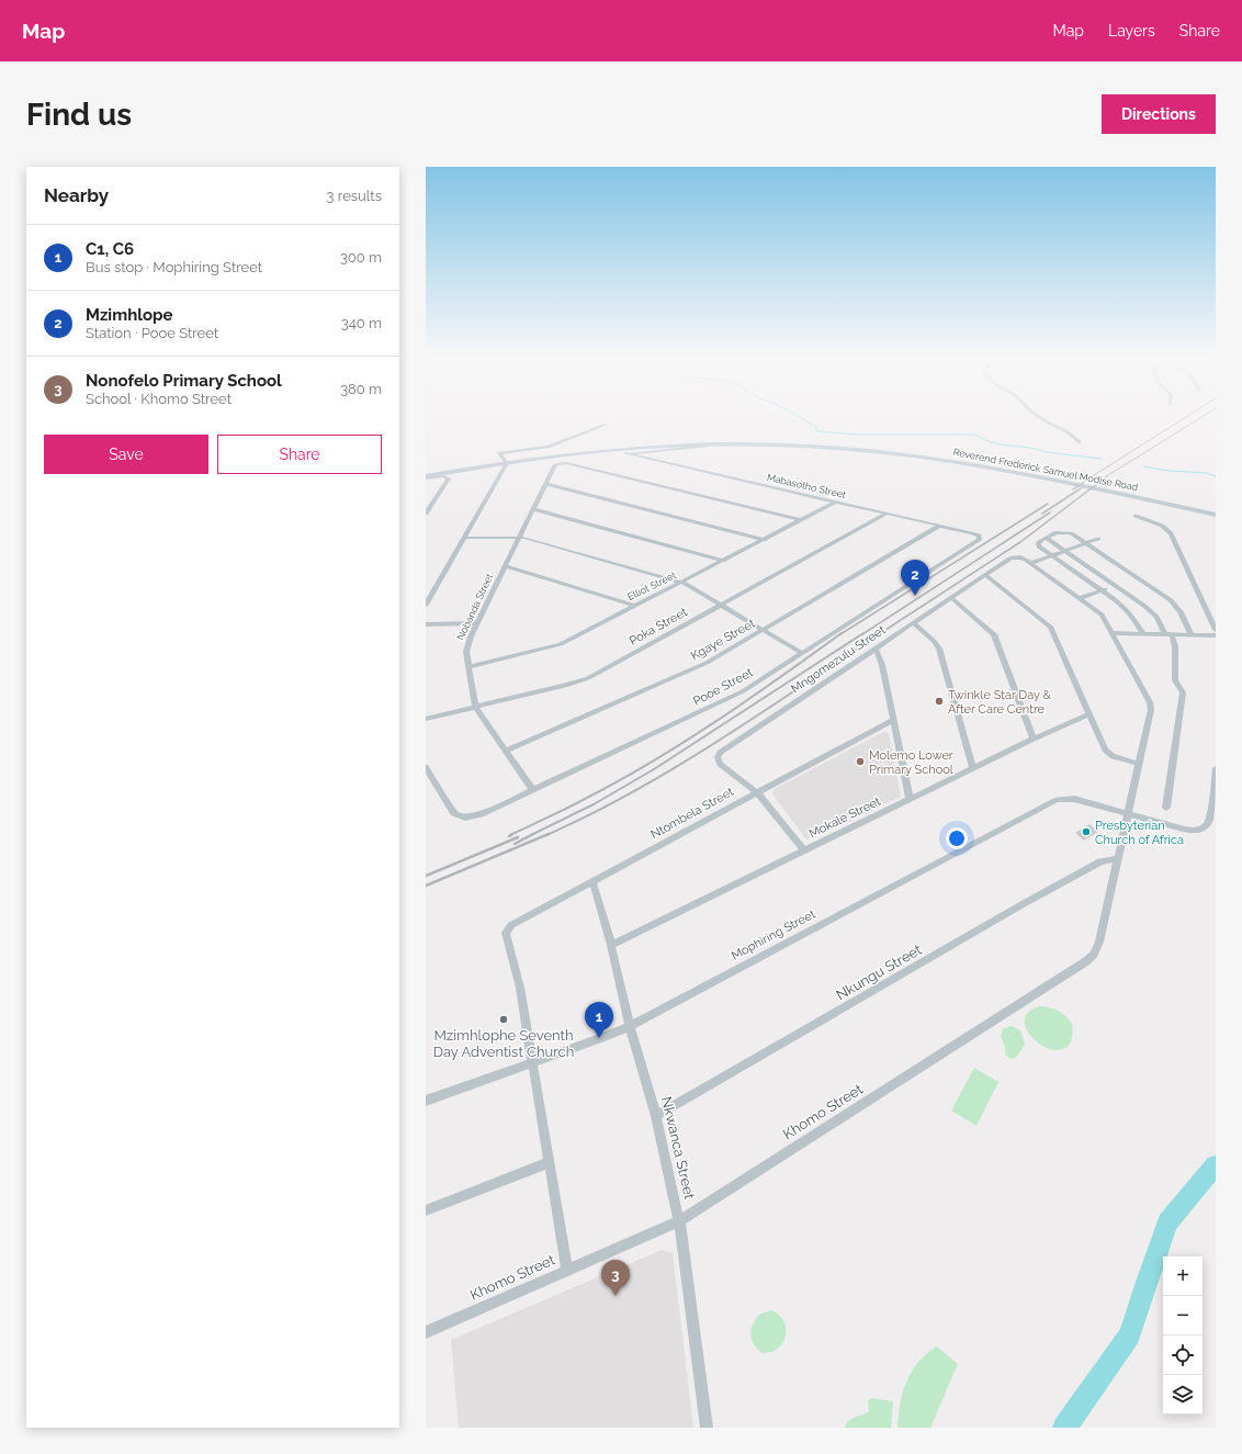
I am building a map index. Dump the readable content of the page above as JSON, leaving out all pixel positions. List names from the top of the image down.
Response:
{
  "streets": {
    "main road": ["Reverend Frederick Samuel Modise Road"],
    "street": [
      "Mabasotho Street",
      "Elliot Street",
      "Nobanda Street",
      "Poka Street",
      "Kgaye Street",
      "Mngomezulu Street",
      "Pooe Street",
      "Ntombela Street",
      "Mokale Street",
      "Mophiring Street",
      "Nkungu Street",
      "Khomo Street",
      "Nkwanca Street"
    ]
  },
  "crossings": [
    ["Reverend Frederick Samuel Modise Road", "Mabasotho Street"],
    ["Mabasotho Street", "Elliot Street"],
    ["Mabasotho Street", "Poka Street"],
    ["Mabasotho Street", "Kgaye Street"],
    ["Mabasotho Street", "Pooe Street"],
    ["Elliot Street", "Nobanda Street"],
    ["Nobanda Street", "Poka Street"],
    ["Nobanda Street", "Kgaye Street"],
    ["Nobanda Street", "Pooe Street"],
    ["Mngomezulu Street", "Ntombela Street"],
    ["Mngomezulu Street", "Khomo Street"],
    ["Ntombela Street", "Mophiring Street"],
    ["Ntombela Street", "Nkwanca Street"],
    ["Mokale Street", "Nkwanca Street"],
    ["Mophiring Street", "Khomo Street"],
    ["Mophiring Street", "Nkwanca Street"],
    ["Nkungu Street", "Khomo Street"],
    ["Nkungu Street", "Nkwanca Street"],
    ["Khomo Street", "Nkwanca Street"]
  ],
  "places": [
    "Twinkle Star Day & After Care Centre",
    "Molemo Lower Primary School",
    "Presbyterian Church of Africa",
    "Mzimhlophe Seventh Day Adventist Church"
  ],
  "page": {
    "header": "Map",
    "nav": ["Map", "Layers", "Share"],
    "buttons": [
      "Directions",
      ["Save", "Share"]
    ],
    "title": "Find us",
    "heading": ["Nearby", "3 results"],
    "list": [
      {
        "mark": "1",
        "name": "C1, C6",
        "note": "Bus stop · Mophiring Street",
        "value": "300 m"
      },
      {
        "mark": "2",
        "name": "Mzimhlope",
        "note": "Station · Pooe Street",
        "value": "340 m"
      },
      {
        "mark": "3",
        "name": "Nonofelo Primary School",
        "note": "School · Khomo Street",
        "value": "380 m"
      }
    ],
    "pins": ["2", "1", "3"],
    "map_buttons": ["+", "−"]
  }
}
